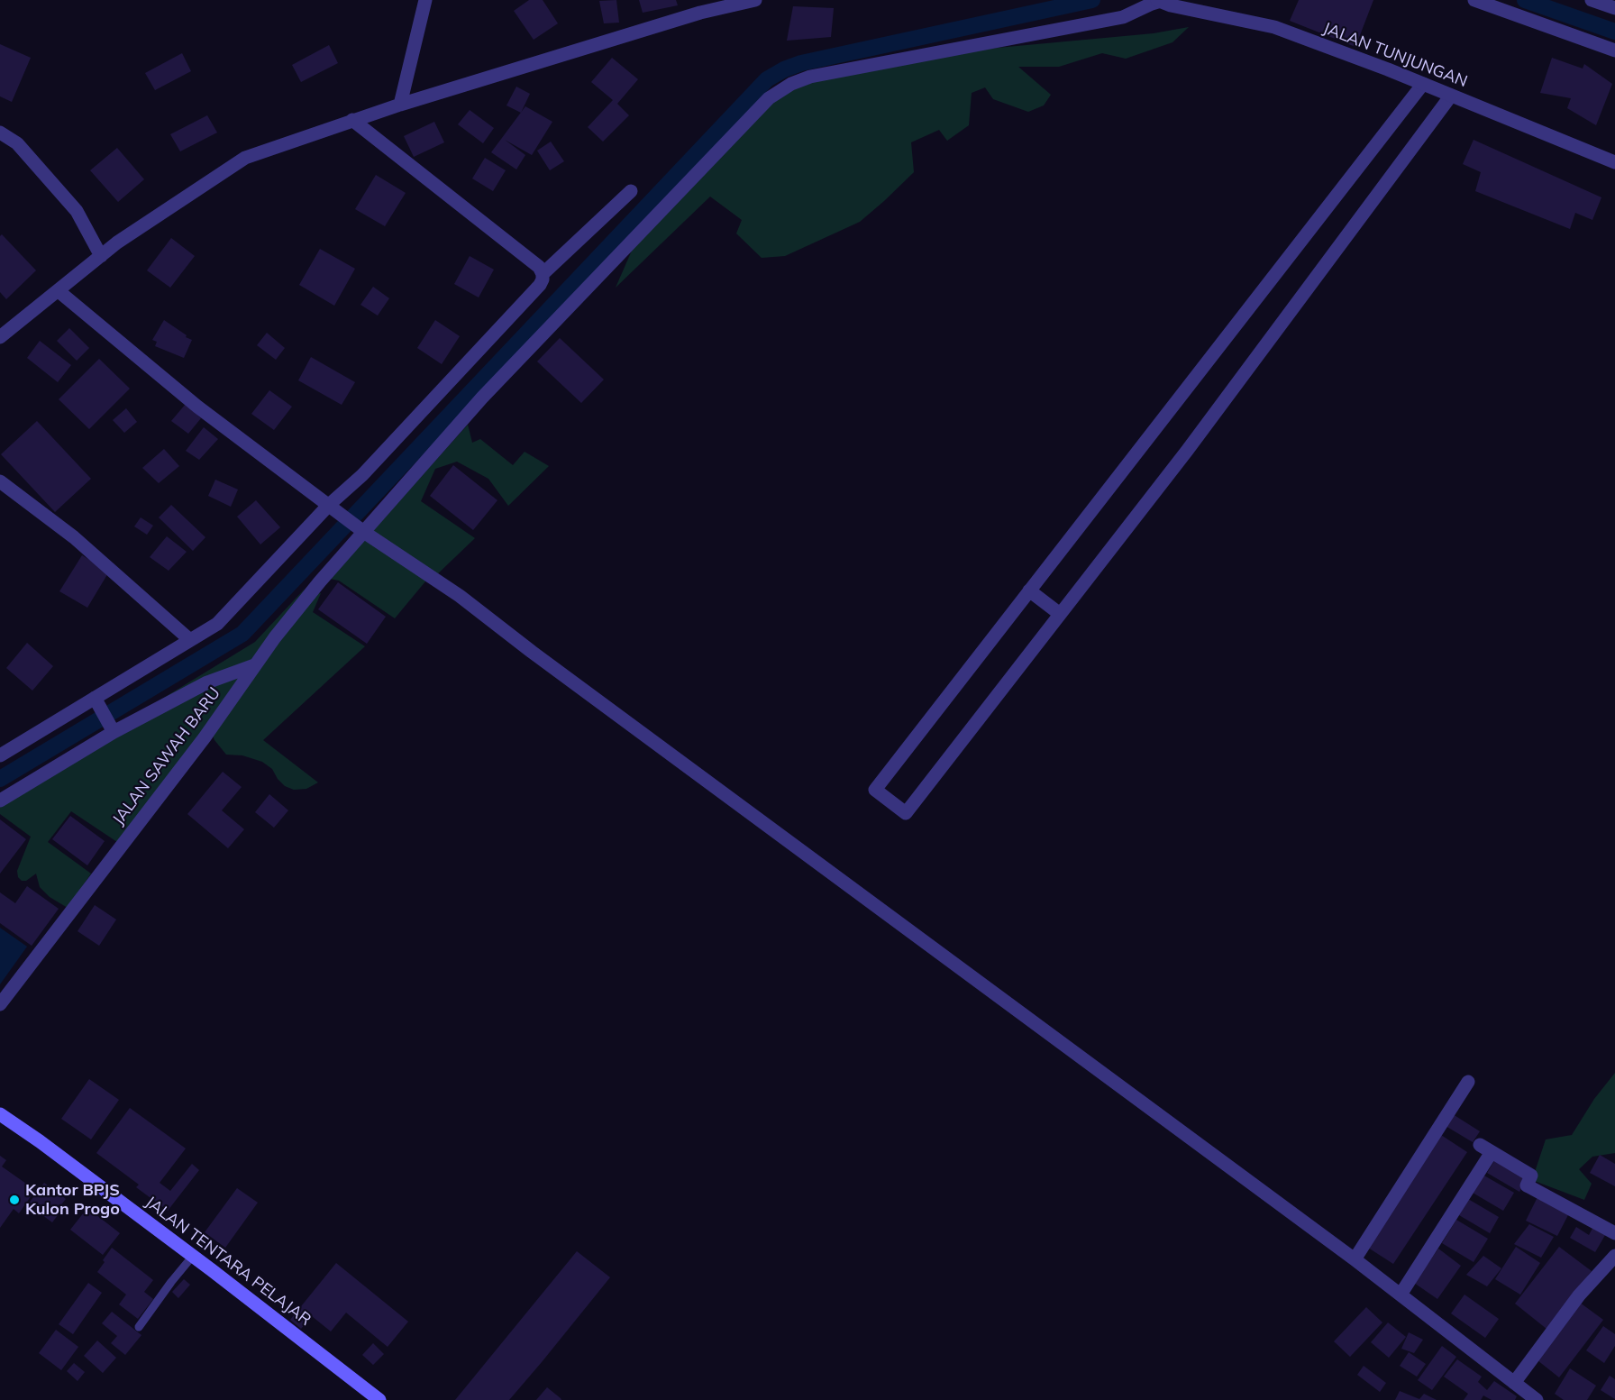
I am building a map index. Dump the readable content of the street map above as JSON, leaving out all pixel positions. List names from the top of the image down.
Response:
{
  "streets": {
    "main road": ["JALAN TENTARA PELAJAR"],
    "street": ["JALAN TUNJUNGAN", "JALAN SAWAH BARU"]
  },
  "crossings": [
    ["JALAN TUNJUNGAN", "JALAN SAWAH BARU"]
  ],
  "places": ["Kantor BPJS Kulon Progo"]
}
